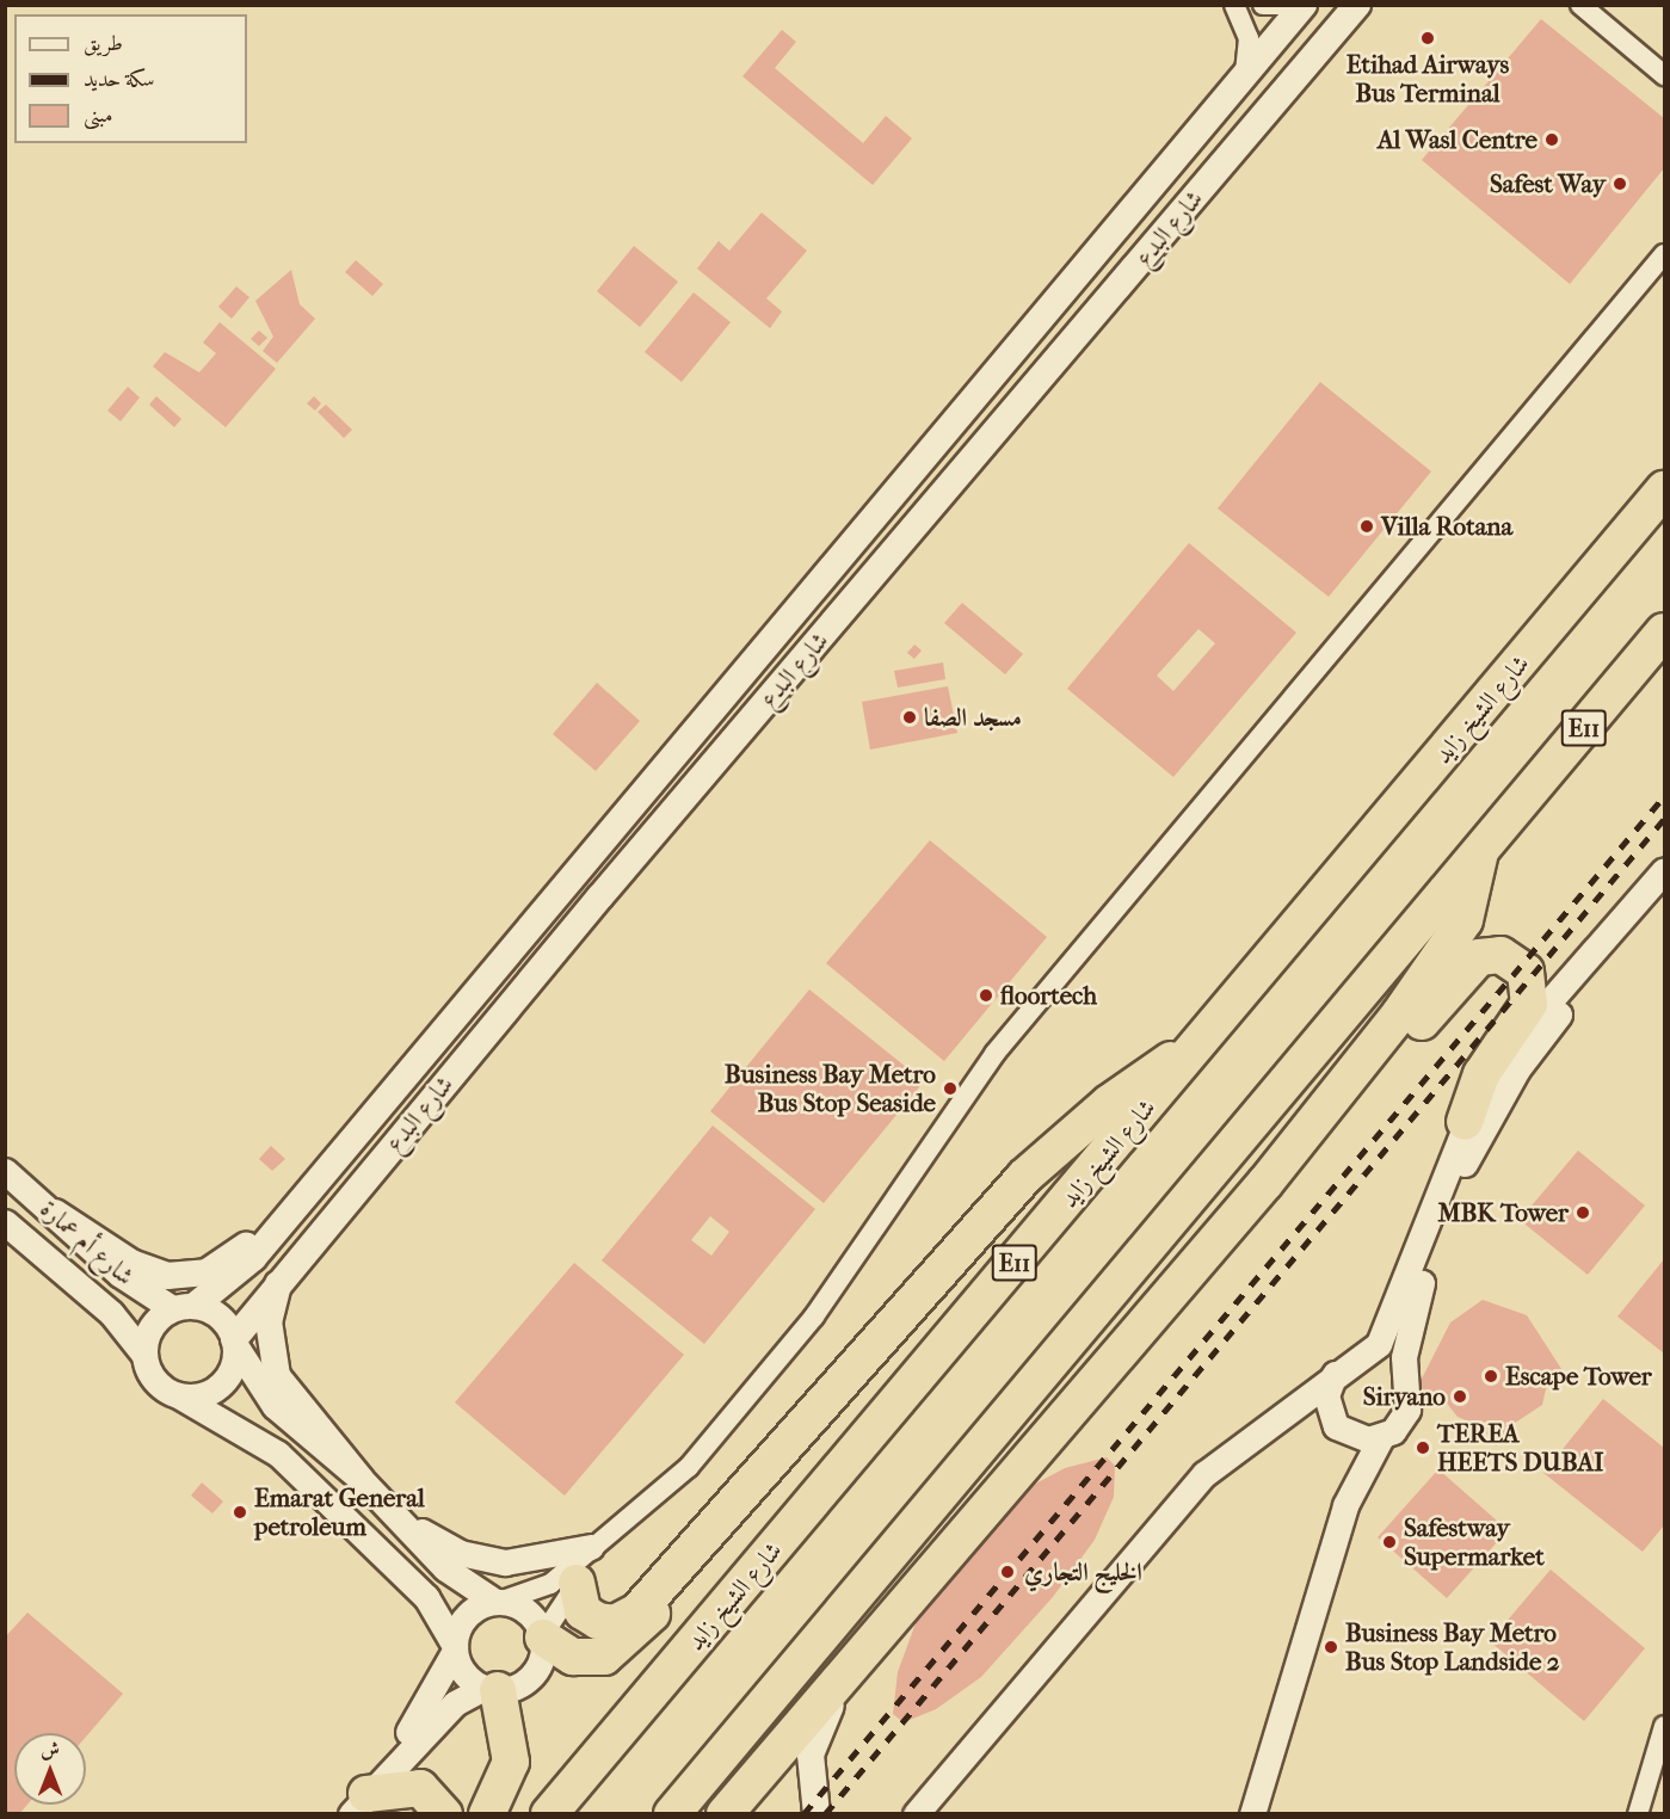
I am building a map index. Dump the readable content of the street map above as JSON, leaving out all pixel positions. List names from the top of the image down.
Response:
{
  "streets": {
    "highway": ["شارع الشيخ زايد", "E11"],
    "main road": ["شارع البدع"],
    "street": ["شارع أم عمارة"]
  },
  "crossings": [
    ["شارع البدع", "شارع أم عمارة"]
  ],
  "places": [
    "Etihad Airways Bus Terminal",
    "Al Wasl Centre",
    "Safest Way",
    "Villa Rotana",
    "مسجد الصفا",
    "floortech",
    "Business Bay Metro Bus Stop Seaside",
    "MBK Tower",
    "Escape Tower",
    "Siryano",
    "TEREA HEETS DUBAI",
    "Emarat General petroleum",
    "Safestway Supermarket",
    "الخليج التجاري",
    "Business Bay Metro Bus Stop Landside 2"
  ],
  "legend": ["طريق", "سكة حديد", "مبنى"],
  "north": "top"
}
